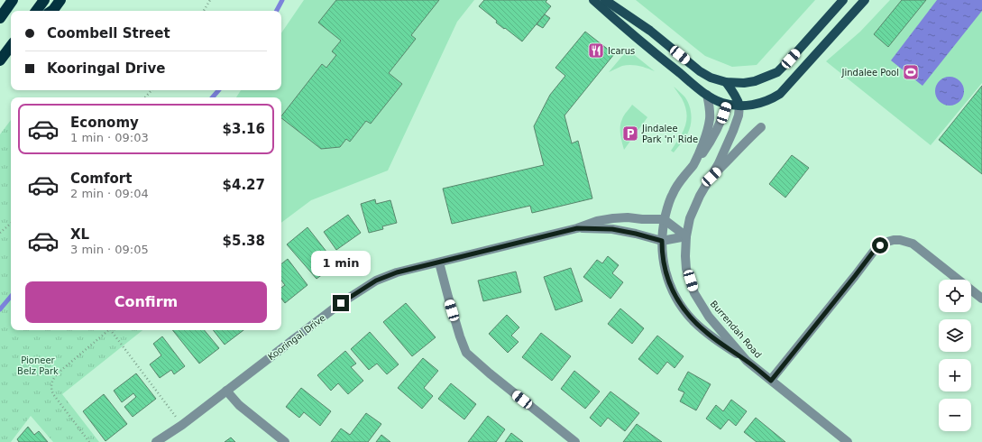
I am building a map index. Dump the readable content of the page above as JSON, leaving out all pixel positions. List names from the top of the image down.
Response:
{
  "streets": {
    "street": ["Burrendah Road", "Kooringal Drive"]
  },
  "parks": ["Pioneer Belz Park"],
  "places": {
    "restaurant": ["Icarus"],
    "sports": ["Jindalee Pool"],
    "parking": ["Jindalee Park 'n' Ride"]
  },
  "page": {
    "banner": ["Coombell Street", "Kooringal Drive"],
    "list": [
      {
        "name": "Economy",
        "note": "1 min · 09:03",
        "value": "$3.16"
      },
      {
        "name": "Comfort",
        "note": "2 min · 09:04",
        "value": "$4.27"
      },
      {
        "name": "XL",
        "note": "3 min · 09:05",
        "value": "$5.38"
      }
    ],
    "bubble": "1 min",
    "buttons": "Confirm",
    "map_buttons": ["+", "−"]
  }
}
